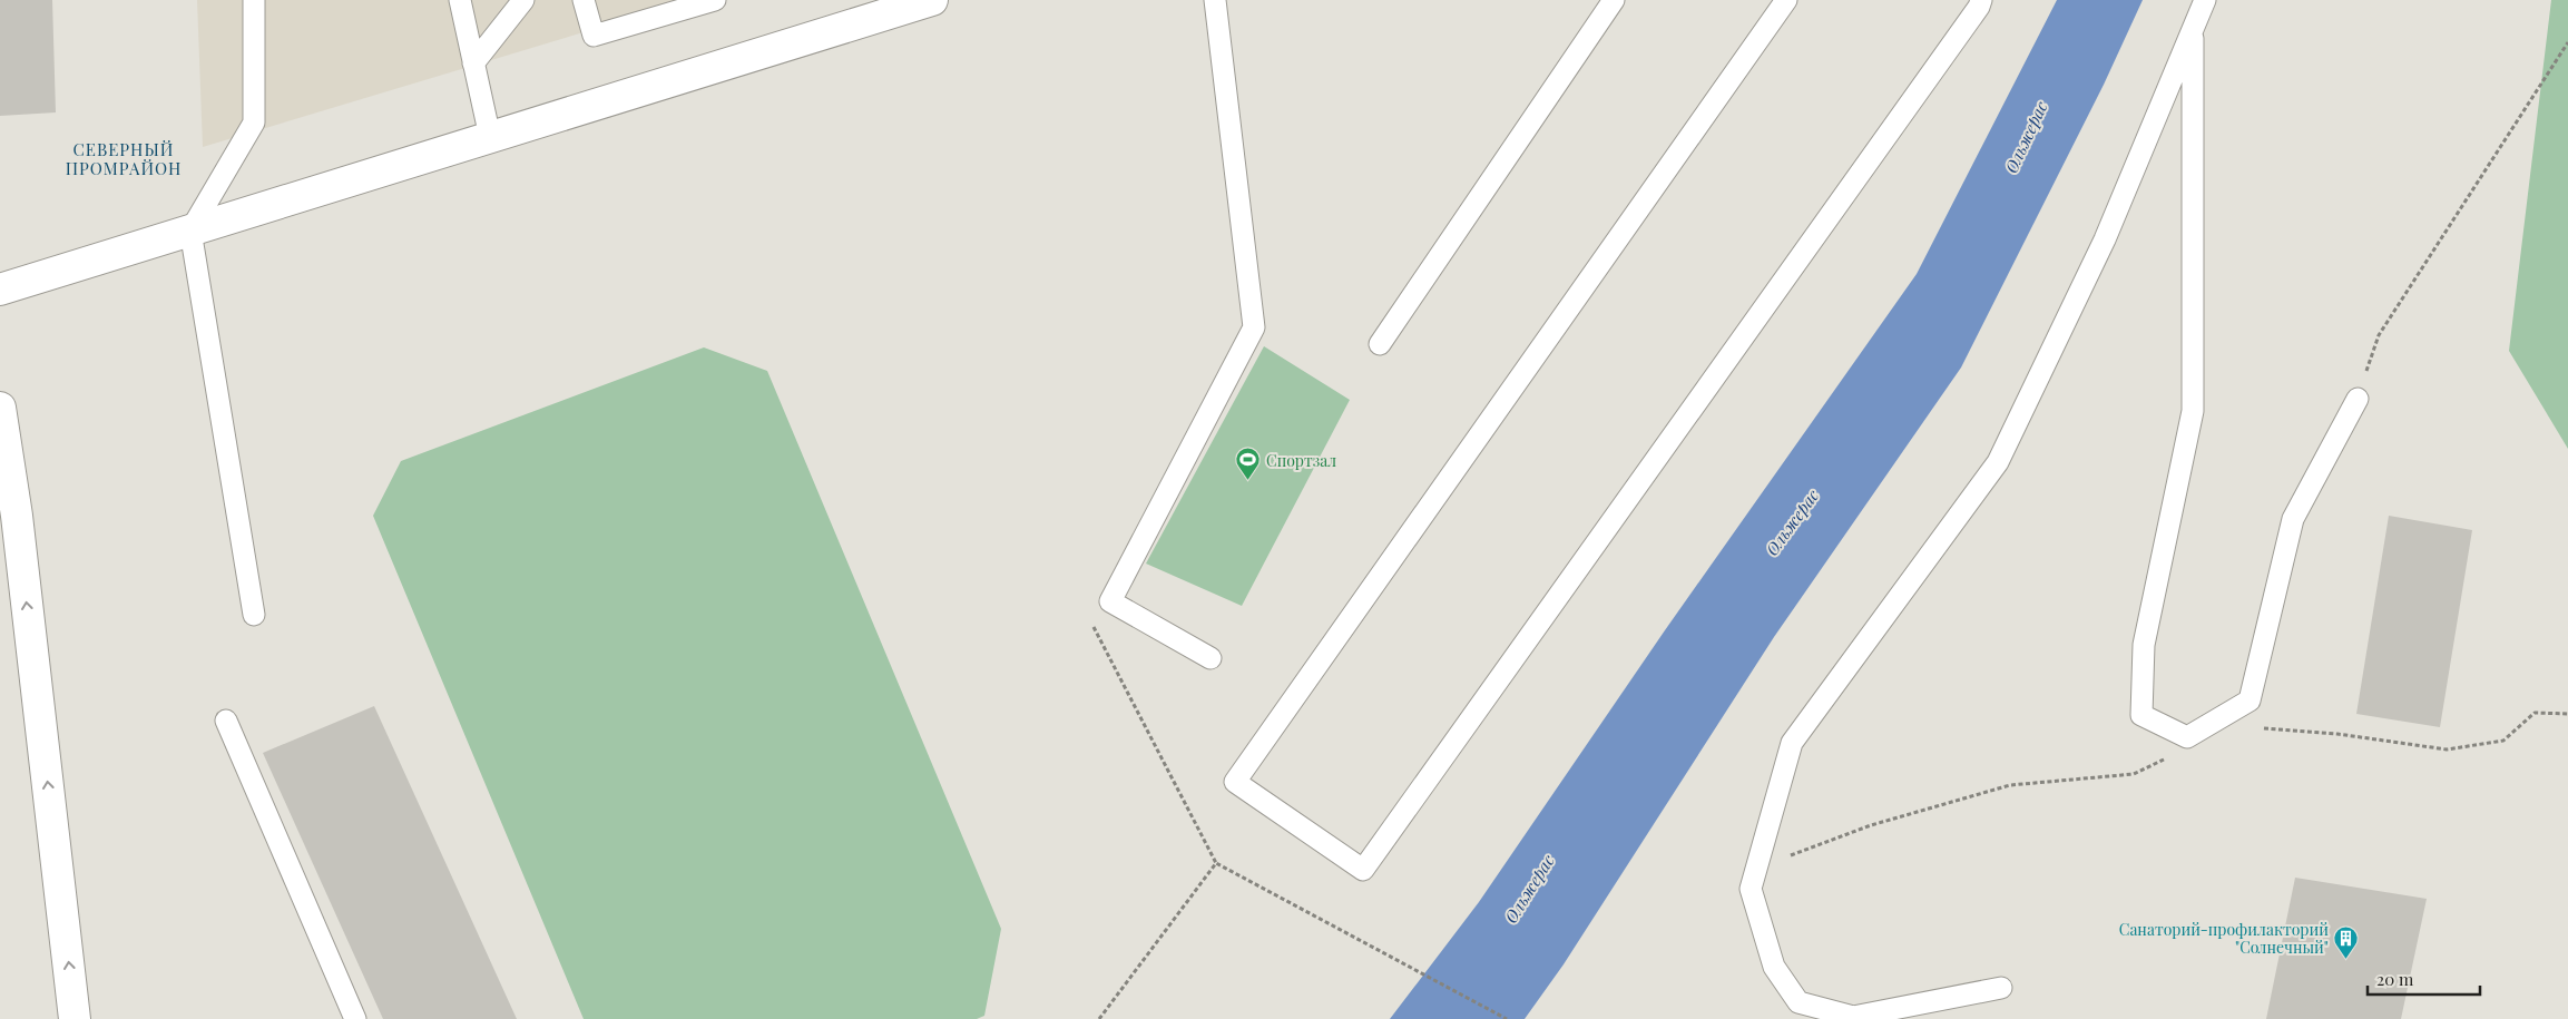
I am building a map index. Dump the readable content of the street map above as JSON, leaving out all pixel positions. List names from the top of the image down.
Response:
{
  "districts": ["СЕВЕРНЫЙ ПРОМРАЙОН"],
  "water": ["Ольжерас"],
  "places": {
    "sports": ["Спортзал"],
    "building": ["Санаторий-профилакторий \"Солнечный\""]
  },
  "scale_bar": "20 m"
}
